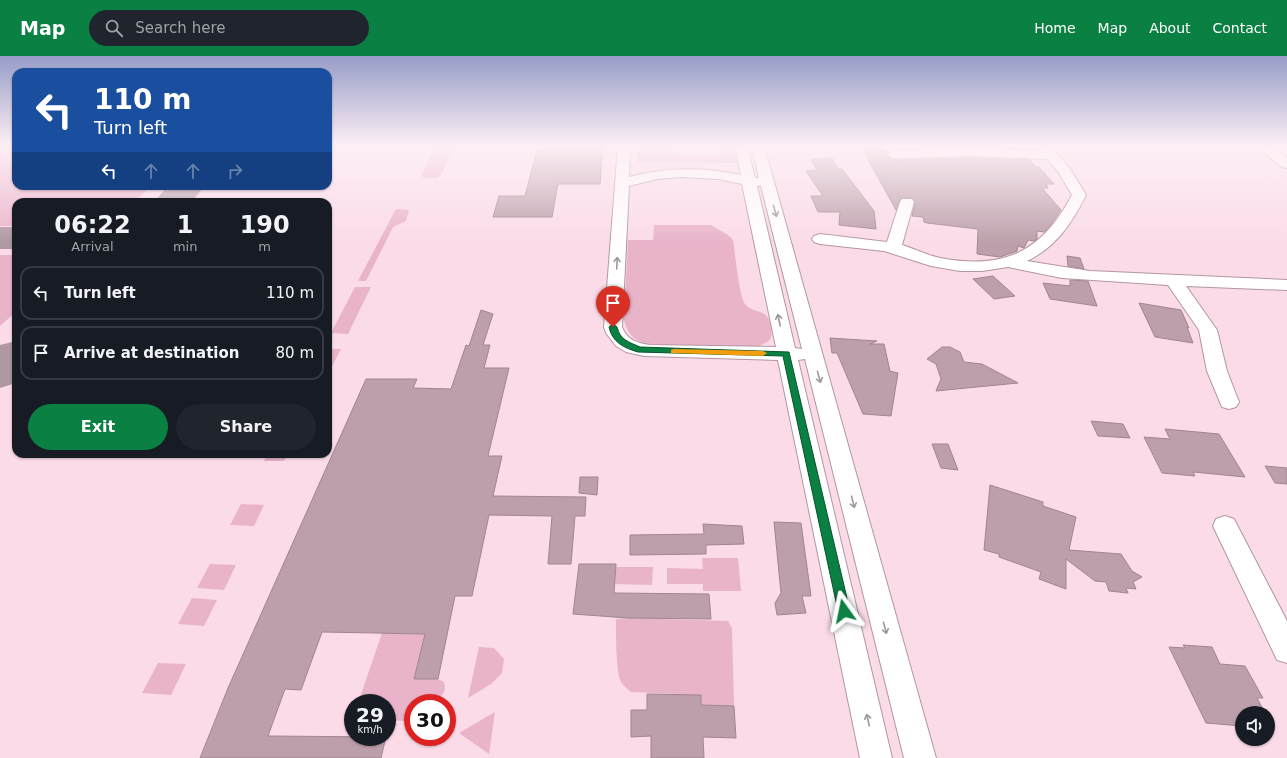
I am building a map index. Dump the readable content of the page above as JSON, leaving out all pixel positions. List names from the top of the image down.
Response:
{
  "page": {
    "header": "Map",
    "search": "Search here",
    "nav": [
      "Home",
      "Map",
      "About",
      "Contact"
    ],
    "turn": ["110 m", "Turn left"],
    "eta": [
      "06:22",
      "Arrival",
      "1",
      "min",
      "190",
      "m"
    ],
    "list": [
      {
        "name": "Turn left",
        "value": "110 m"
      },
      {
        "name": "Arrive at destination",
        "value": "80 m"
      }
    ],
    "buttons": ["Exit", "Share"],
    "speed": "29 km/h",
    "limit": "30"
  }
}
